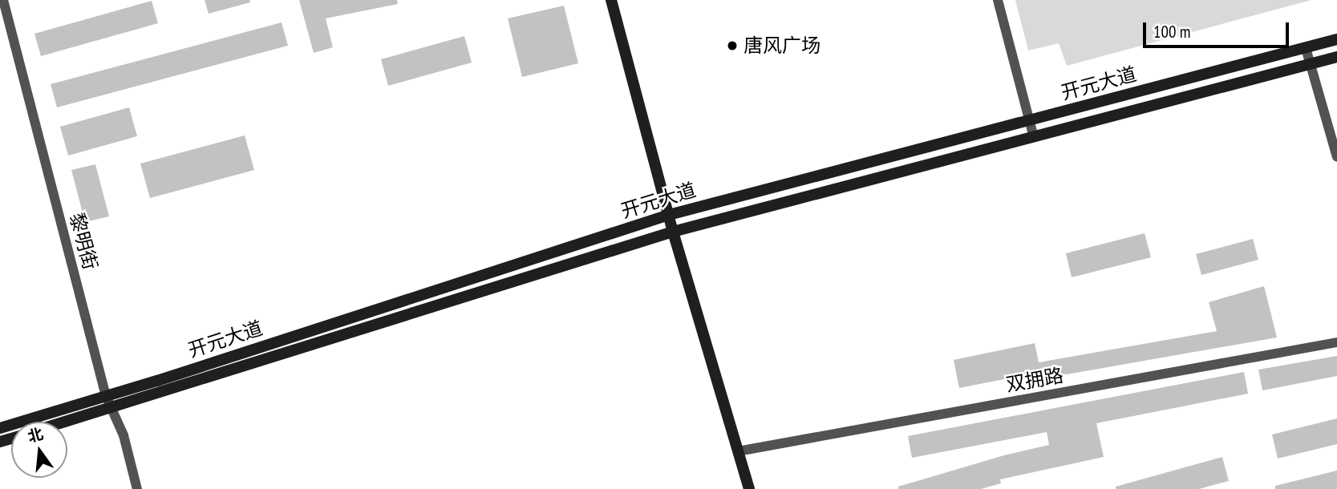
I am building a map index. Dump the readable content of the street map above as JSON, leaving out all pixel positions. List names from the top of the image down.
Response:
{
  "streets": {
    "main road": ["开元大道"],
    "street": ["黎明街", "双拥路"]
  },
  "crossings": [
    ["开元大道", "黎明街"]
  ],
  "places": ["唐风广场"],
  "scale_bar": "100 m",
  "north": "top"
}
